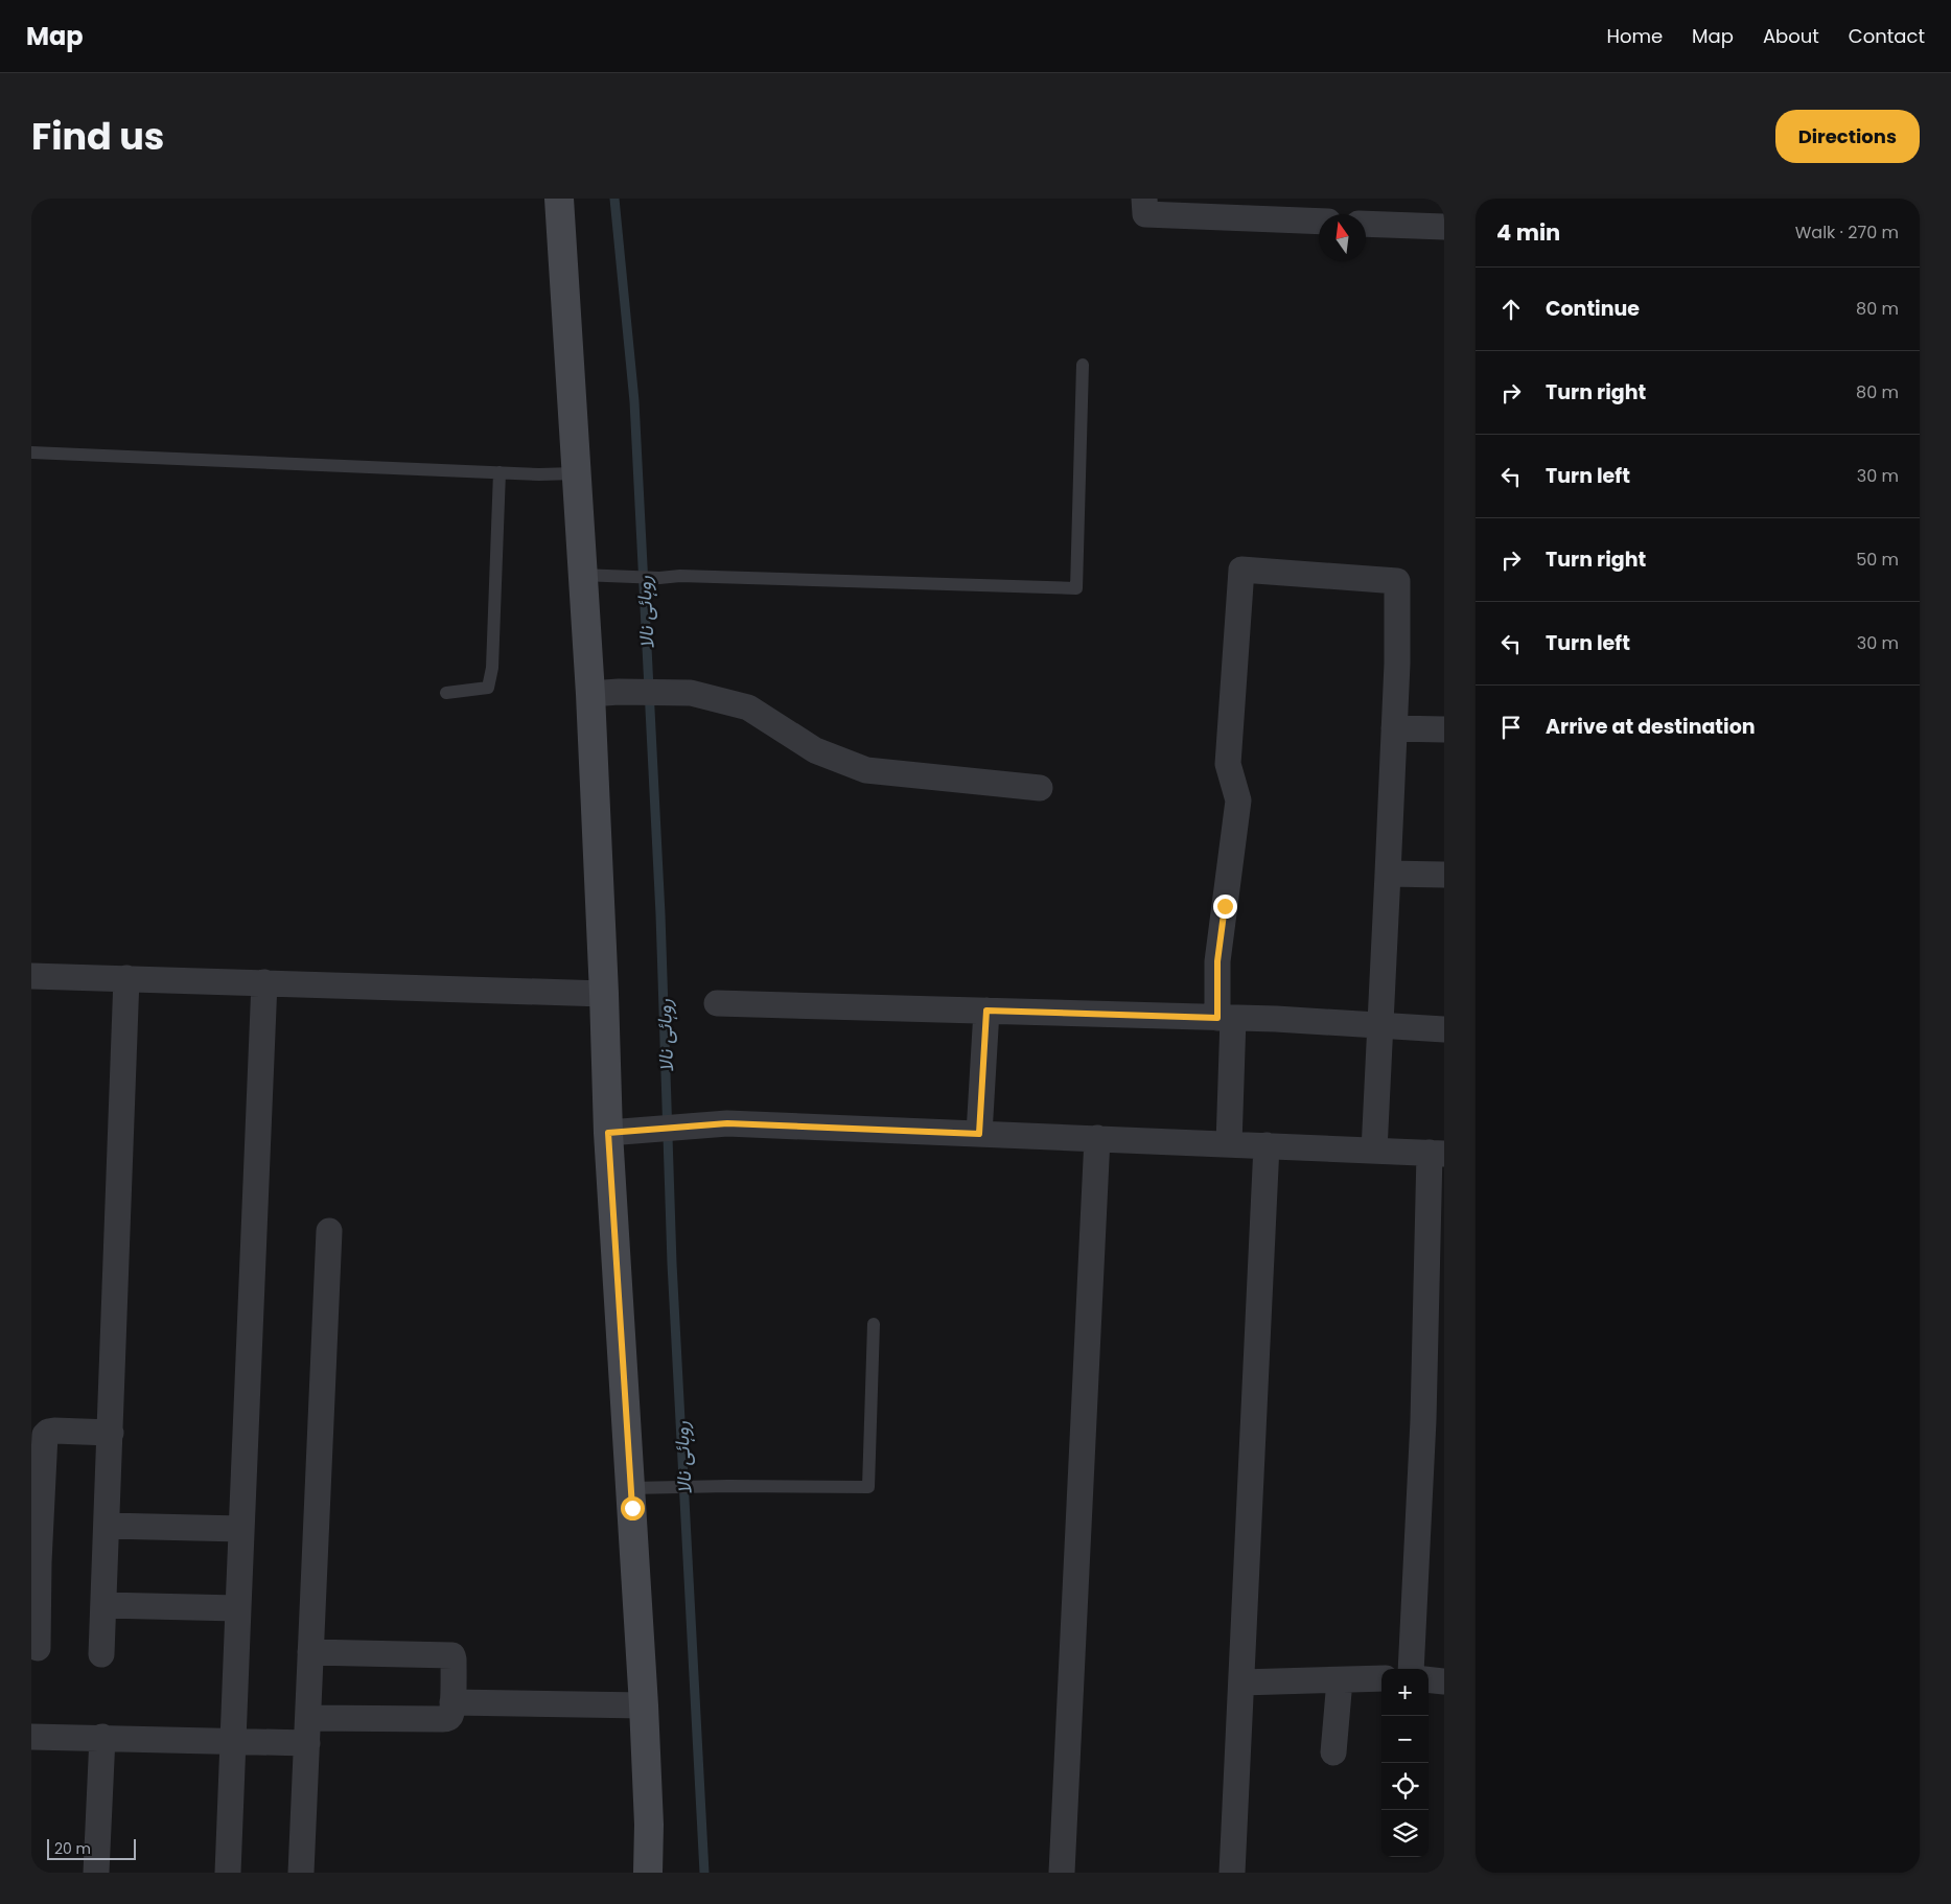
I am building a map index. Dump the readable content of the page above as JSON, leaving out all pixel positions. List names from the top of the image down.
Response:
{
  "water": ["روہائی نالا"],
  "scale_bar": "20 m",
  "north": "top",
  "page": {
    "header": "Map",
    "nav": [
      "Home",
      "Map",
      "About",
      "Contact"
    ],
    "title": "Find us",
    "buttons": "Directions",
    "heading": ["4 min", "Walk · 270 m"],
    "list": [
      ["Continue", "80 m"],
      ["Turn right", "80 m"],
      ["Turn left", "30 m"],
      ["Turn right", "50 m"],
      ["Turn left", "30 m"],
      "Arrive at destination"
    ],
    "map_buttons": ["+", "−"],
    "scale": "20 m"
  }
}
